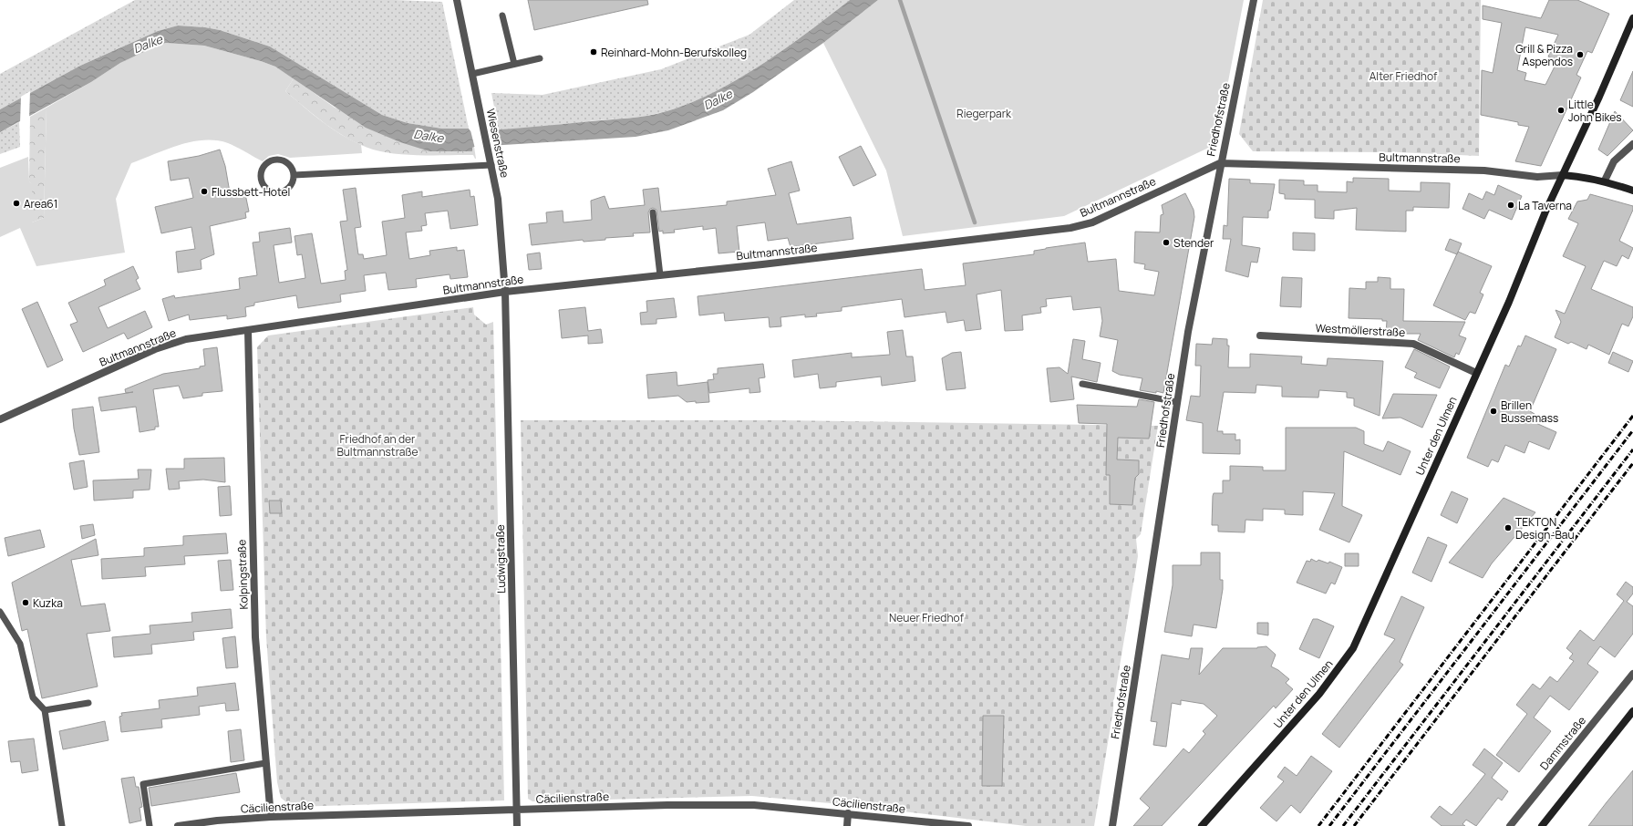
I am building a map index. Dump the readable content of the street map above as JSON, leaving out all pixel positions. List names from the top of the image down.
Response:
{
  "streets": {
    "main road": ["Unter den Ulmen"],
    "street": [
      "Friedhofstraße",
      "Wiesenstraße",
      "Bultmannstraße",
      "Westmöllerstraße",
      "Ludwigstraße",
      "Kolpingstraße",
      "Dammstraße",
      "Cäcilienstraße"
    ]
  },
  "crossings": [
    ["Friedhofstraße", "Bultmannstraße"],
    ["Wiesenstraße", "Bultmannstraße"],
    ["Wiesenstraße", "Ludwigstraße"],
    ["Bultmannstraße", "Unter den Ulmen"],
    ["Bultmannstraße", "Ludwigstraße"],
    ["Bultmannstraße", "Kolpingstraße"],
    ["Westmöllerstraße", "Unter den Ulmen"],
    ["Ludwigstraße", "Cäcilienstraße"],
    ["Kolpingstraße", "Cäcilienstraße"]
  ],
  "water": ["Dalke"],
  "parks": [
    "Alter Friedhof",
    "Riegerpark",
    "Friedhof an der Bultmannstraße",
    "Neuer Friedhof"
  ],
  "places": [
    "Reinhard-Mohn-Berufskolleg",
    "Grill & Pizza Aspendos",
    "Little John Bikes",
    "Flussbett-Hotel",
    "Area61",
    "La Taverna",
    "Stender",
    "Brillen Bussemass",
    "TEKTON Design-Bau",
    "Kuzka"
  ]
}
